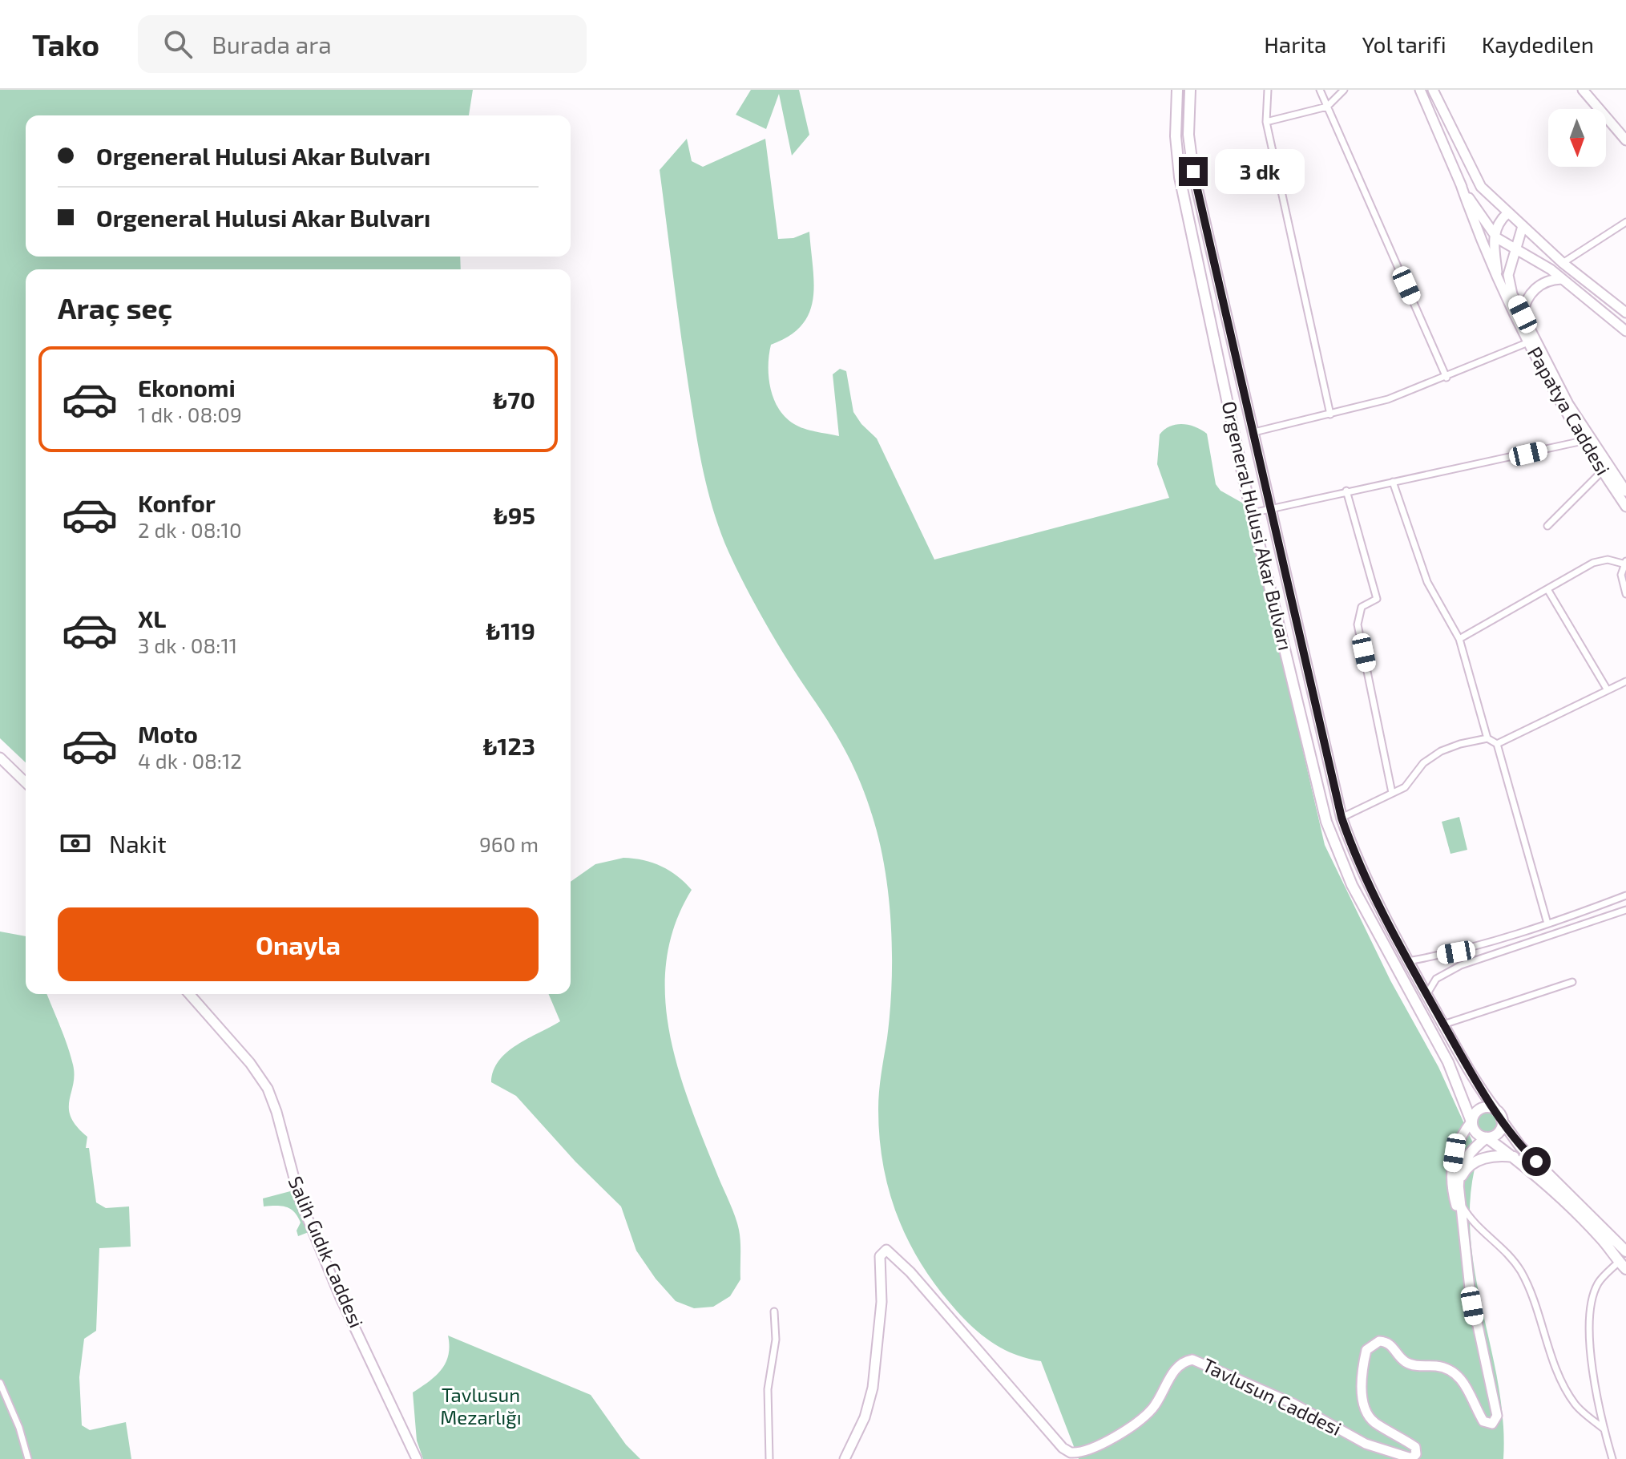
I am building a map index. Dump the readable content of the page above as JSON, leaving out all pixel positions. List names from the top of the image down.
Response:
{
  "streets": {
    "main road": ["Orgeneral Hulusi Akar Bulvarı"],
    "street": ["Papatya Caddesi", "Salih Gıdık Caddesi", "Tavlusun Caddesi"]
  },
  "crossings": [
    ["Orgeneral Hulusi Akar Bulvarı", "Tavlusun Caddesi"]
  ],
  "parks": ["Tavlusun Mezarlığı"],
  "north": "bottom",
  "page": {
    "header": "Tako",
    "search": "Burada ara",
    "nav": ["Harita", "Yol tarifi", "Kaydedilen"],
    "banner": ["Orgeneral Hulusi Akar Bulvarı", "Orgeneral Hulusi Akar Bulvarı"],
    "bubble": "3 dk",
    "heading": "Araç seç",
    "list": [
      {
        "name": "Ekonomi",
        "note": "1 dk · 08:09",
        "value": "₺70"
      },
      {
        "name": "Konfor",
        "note": "2 dk · 08:10",
        "value": "₺95"
      },
      {
        "name": "XL",
        "note": "3 dk · 08:11",
        "value": "₺119"
      },
      {
        "name": "Moto",
        "note": "4 dk · 08:12",
        "value": "₺123"
      }
    ],
    "pay": ["Nakit", "960 m"],
    "buttons": "Onayla"
  }
}
